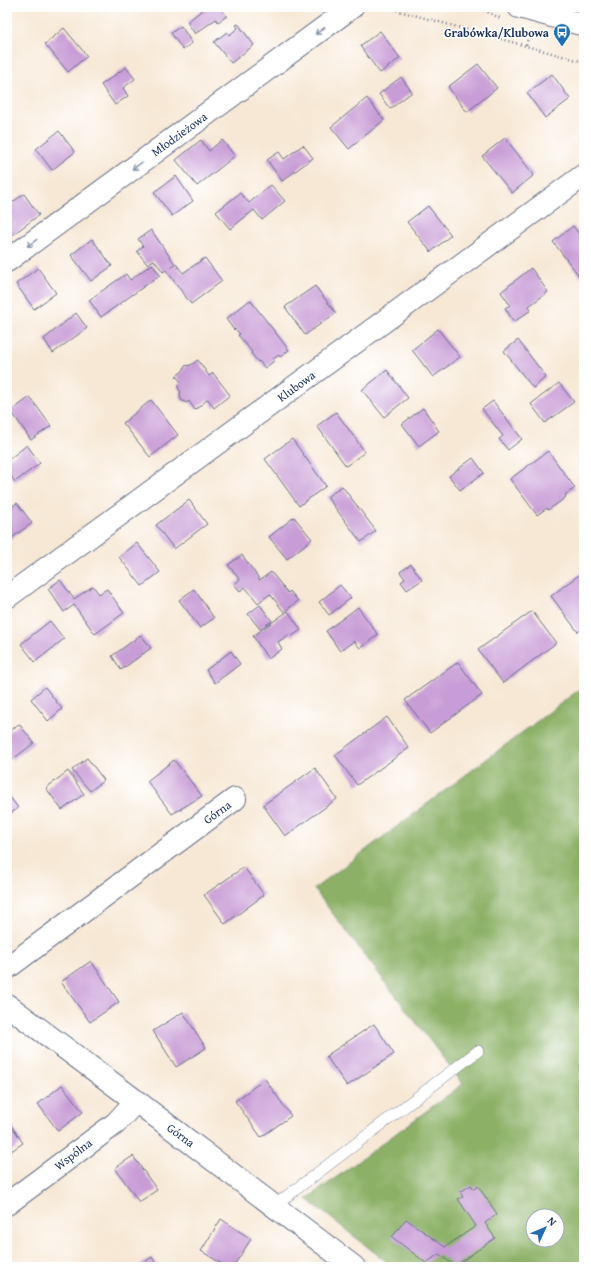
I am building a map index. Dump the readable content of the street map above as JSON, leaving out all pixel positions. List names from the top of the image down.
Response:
{
  "streets": {
    "street": [
      "Młodzieżowa",
      "Klubowa",
      "Górna",
      "Wspólna"
    ]
  },
  "crossings": [
    ["Górna", "Wspólna"]
  ],
  "one_way": ["Młodzieżowa"],
  "places": {
    "bus stop": ["Grabówka/Klubowa"]
  },
  "north": "top right"
}
